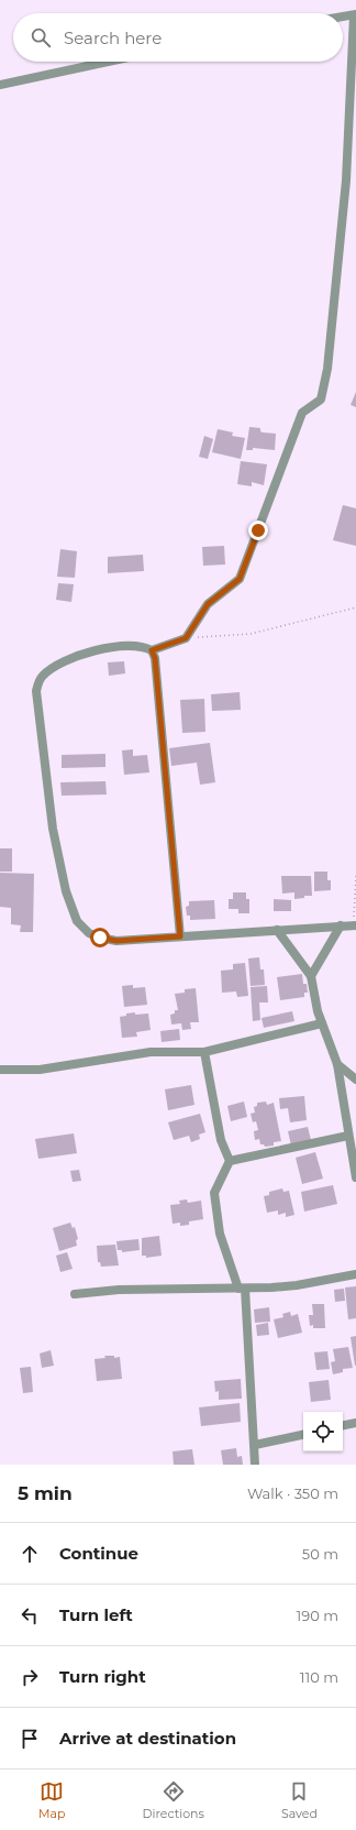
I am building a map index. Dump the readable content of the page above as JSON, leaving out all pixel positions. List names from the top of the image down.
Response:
{
  "page": {
    "search": "Search here",
    "heading": ["5 min", "Walk · 350 m"],
    "list": [
      ["Continue", "50 m"],
      ["Turn left", "190 m"],
      ["Turn right", "110 m"],
      "Arrive at destination"
    ],
    "nav": ["Map", "Directions", "Saved"]
  }
}
